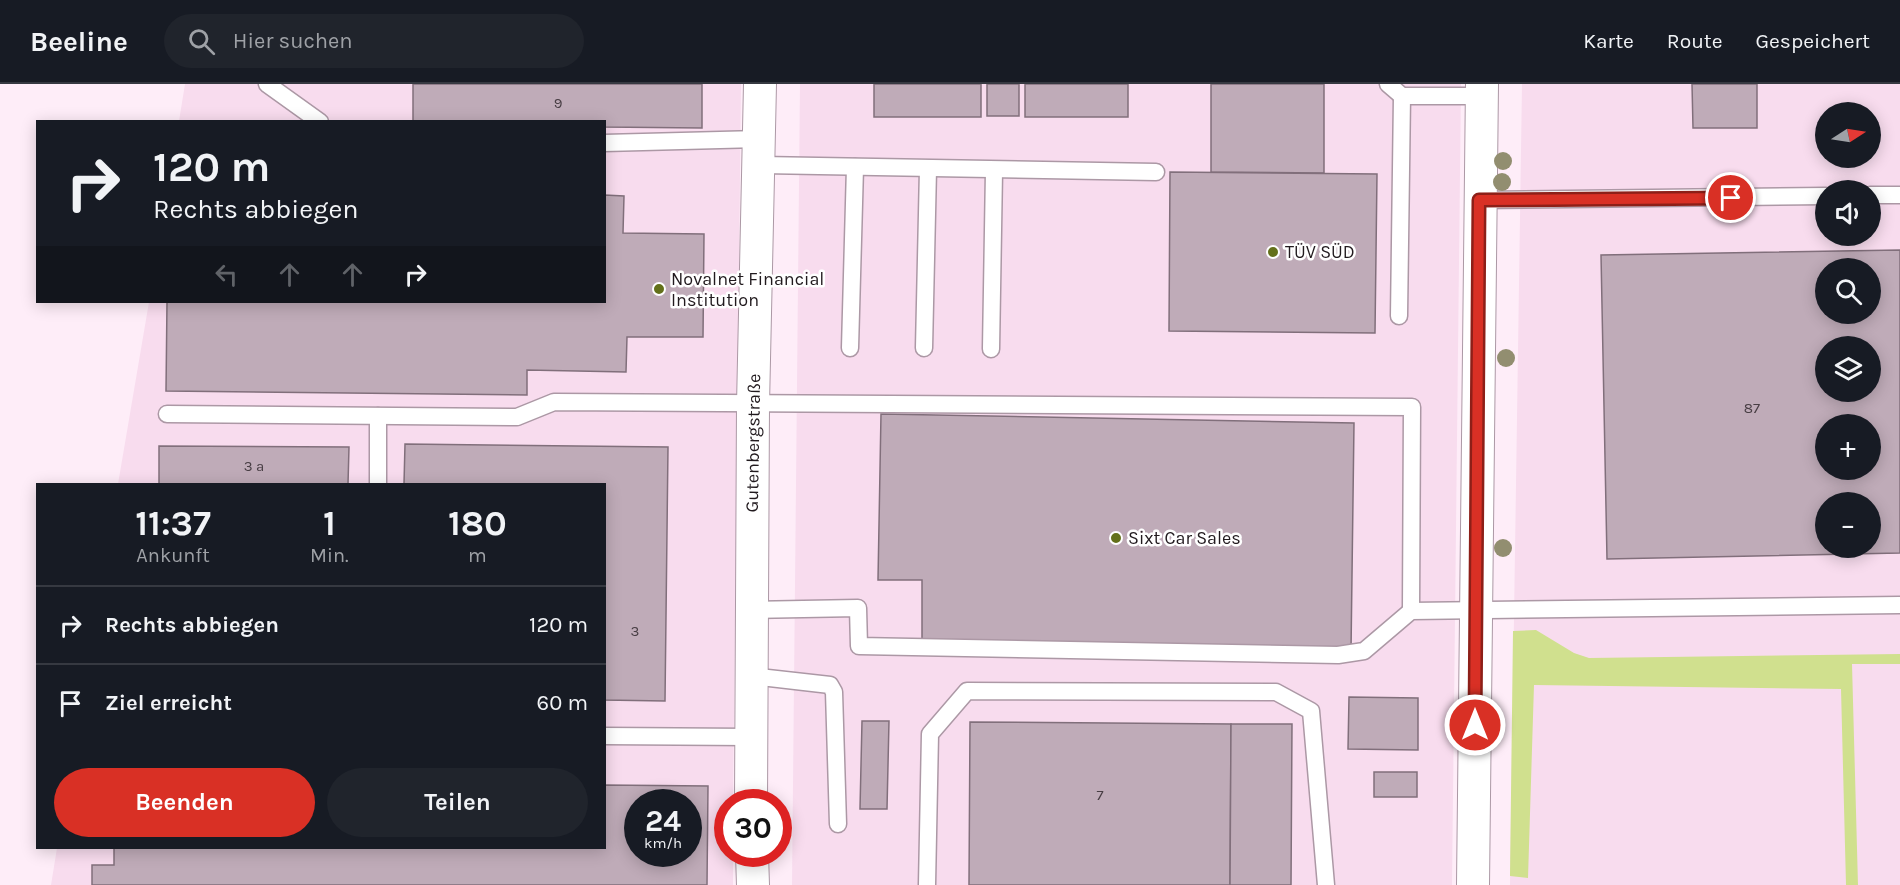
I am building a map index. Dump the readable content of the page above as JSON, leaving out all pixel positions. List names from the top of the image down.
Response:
{
  "streets": {
    "street": ["Gutenbergstraße"]
  },
  "places": ["TÜV SÜD", "Novalnet Financial Institution", "Sixt Car Sales"],
  "house_numbers": [
    "9",
    "87",
    "3 a",
    "3",
    "7"
  ],
  "north": "right",
  "page": {
    "header": "Beeline",
    "search": "Hier suchen",
    "nav": ["Karte", "Route", "Gespeichert"],
    "map_buttons": ["+", "−"],
    "turn": ["120 m", "Rechts abbiegen"],
    "eta": [
      "11:37",
      "Ankunft",
      "1",
      "Min.",
      "180",
      "m"
    ],
    "list": [
      {
        "name": "Rechts abbiegen",
        "value": "120 m"
      },
      {
        "name": "Ziel erreicht",
        "value": "60 m"
      }
    ],
    "buttons": ["Beenden", "Teilen"],
    "speed": "24 km/h",
    "limit": "30"
  }
}
